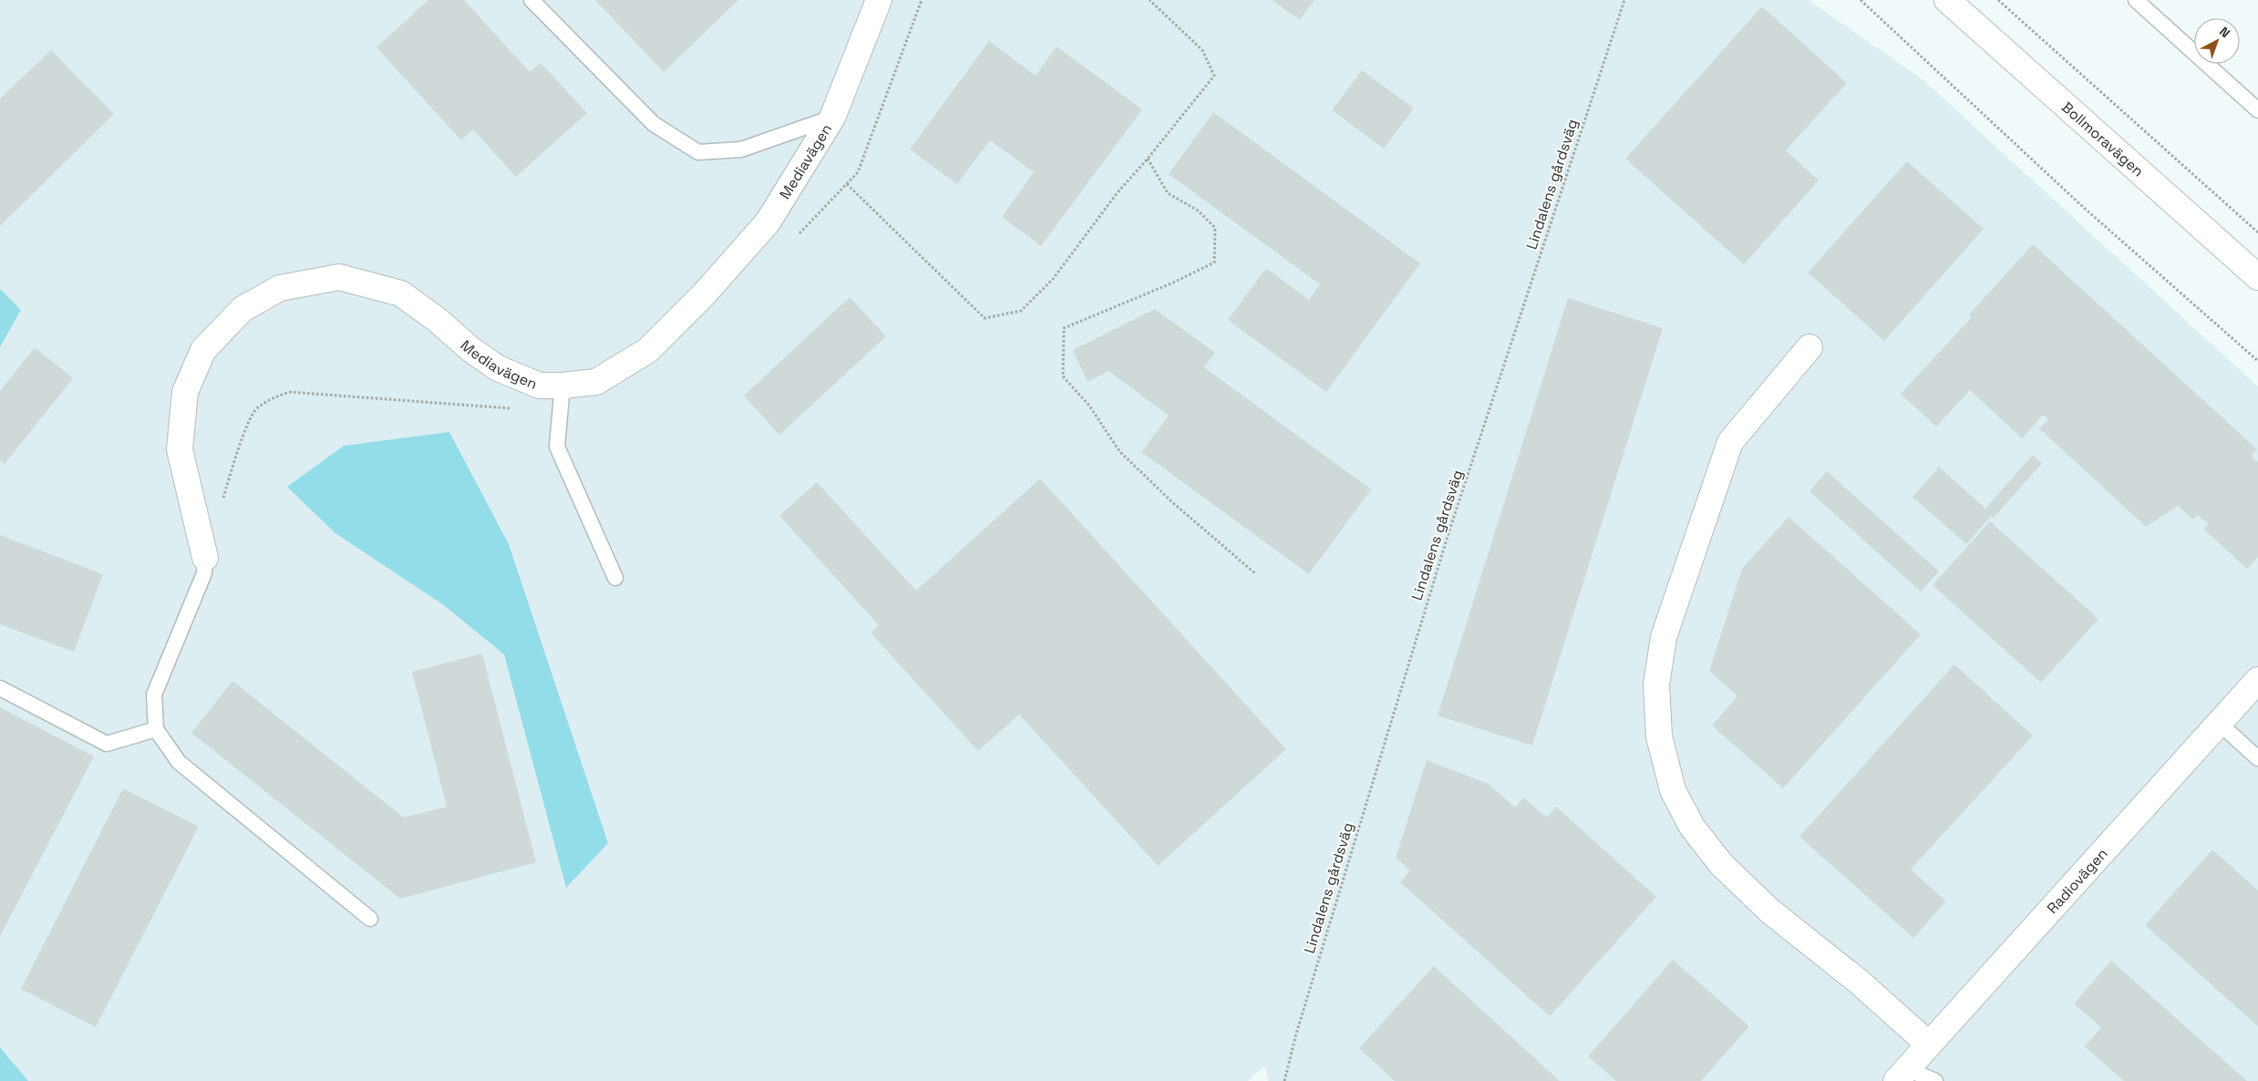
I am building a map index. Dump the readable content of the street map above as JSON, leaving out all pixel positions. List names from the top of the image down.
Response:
{
  "streets": {
    "street": ["Bollmoravägen", "Mediavägen", "Radiovägen"],
    "path": ["Lindalens gårdsväg"]
  },
  "north": "top right"
}
